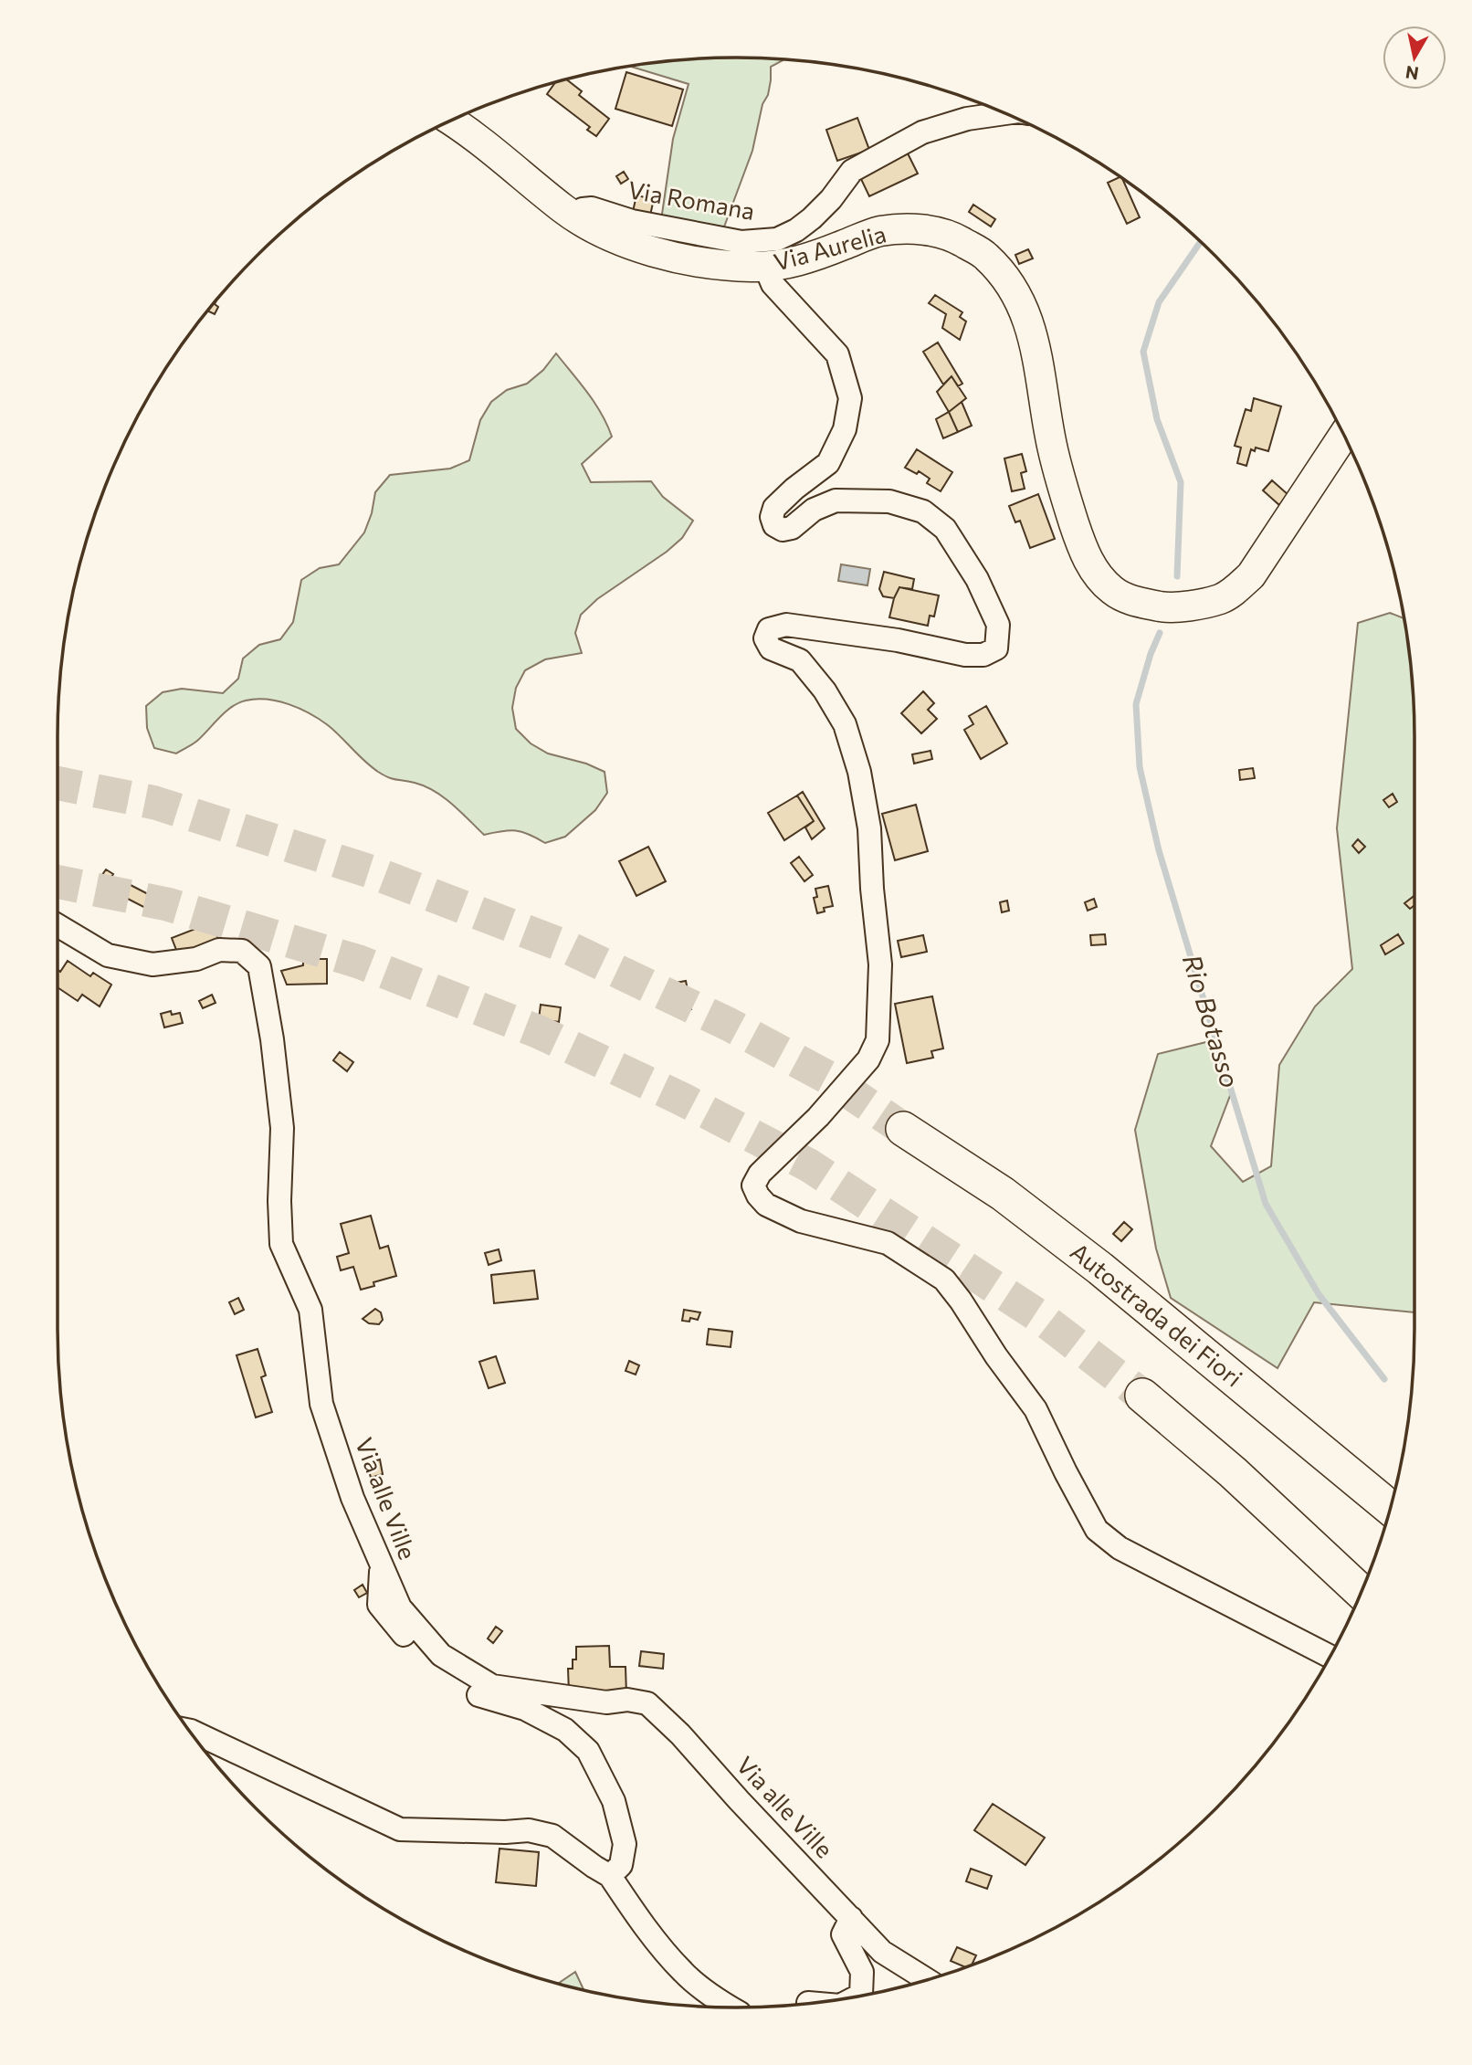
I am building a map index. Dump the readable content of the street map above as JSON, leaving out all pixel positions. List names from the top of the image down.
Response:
{
  "streets": {
    "highway": ["Autostrada dei Fiori"],
    "main road": ["Via Aurelia"],
    "street": ["Via Romana", "Via alle Ville"]
  },
  "crossings": [
    ["Via Romana", "Via Aurelia"]
  ],
  "water": ["Rio Botasso"],
  "north": "bottom"
}
